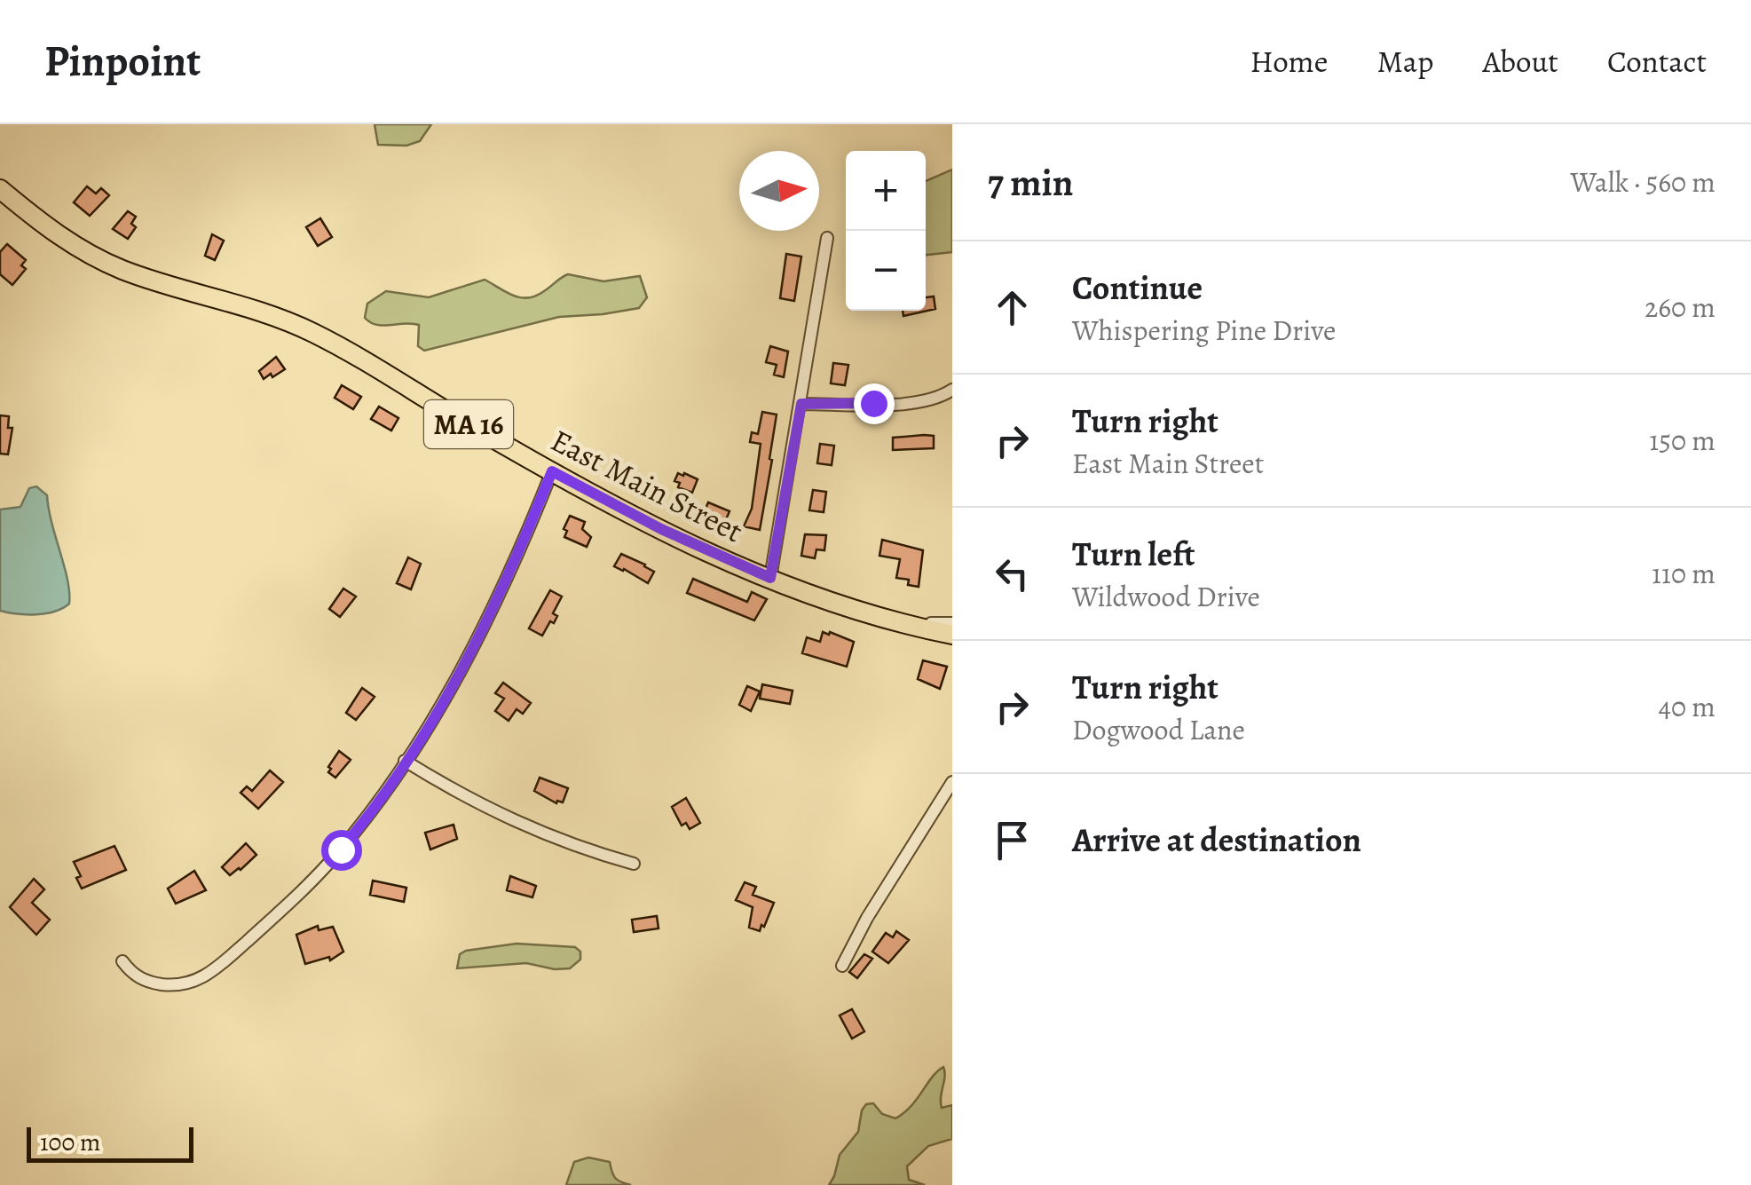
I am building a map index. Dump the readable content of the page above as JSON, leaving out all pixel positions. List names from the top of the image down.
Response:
{
  "streets": {
    "main road": ["MA 16", "East Main Street"]
  },
  "scale_bar": "100 m",
  "north": "right",
  "page": {
    "header": "Pinpoint",
    "nav": [
      "Home",
      "Map",
      "About",
      "Contact"
    ],
    "heading": ["7 min", "Walk · 560 m"],
    "map_buttons": ["+", "−"],
    "list": [
      ["Continue", "Whispering Pine Drive", "260 m"],
      ["Turn right", "East Main Street", "150 m"],
      ["Turn left", "Wildwood Drive", "110 m"],
      ["Turn right", "Dogwood Lane", "40 m"],
      "Arrive at destination"
    ],
    "scale": "100 m"
  }
}
